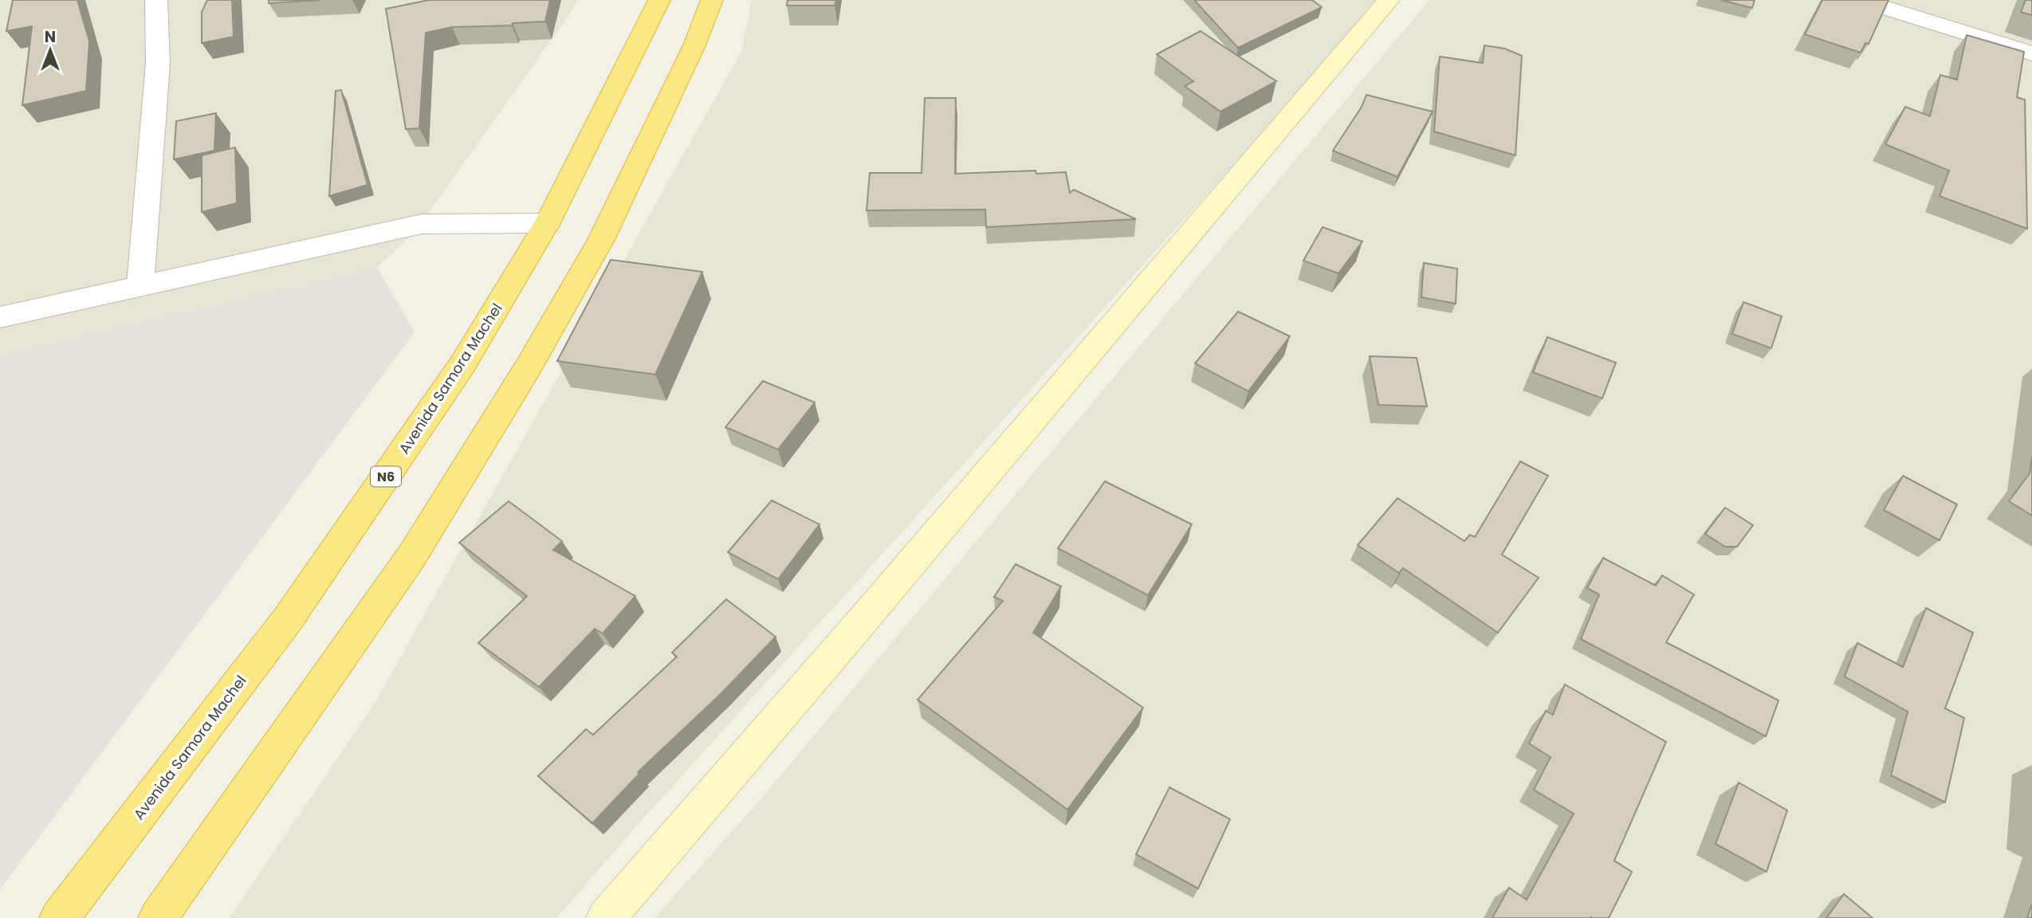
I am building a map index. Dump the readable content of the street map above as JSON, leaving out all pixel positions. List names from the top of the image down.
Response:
{
  "streets": {
    "highway": ["Avenida Samora Machel", "N6"]
  },
  "north": "top"
}
